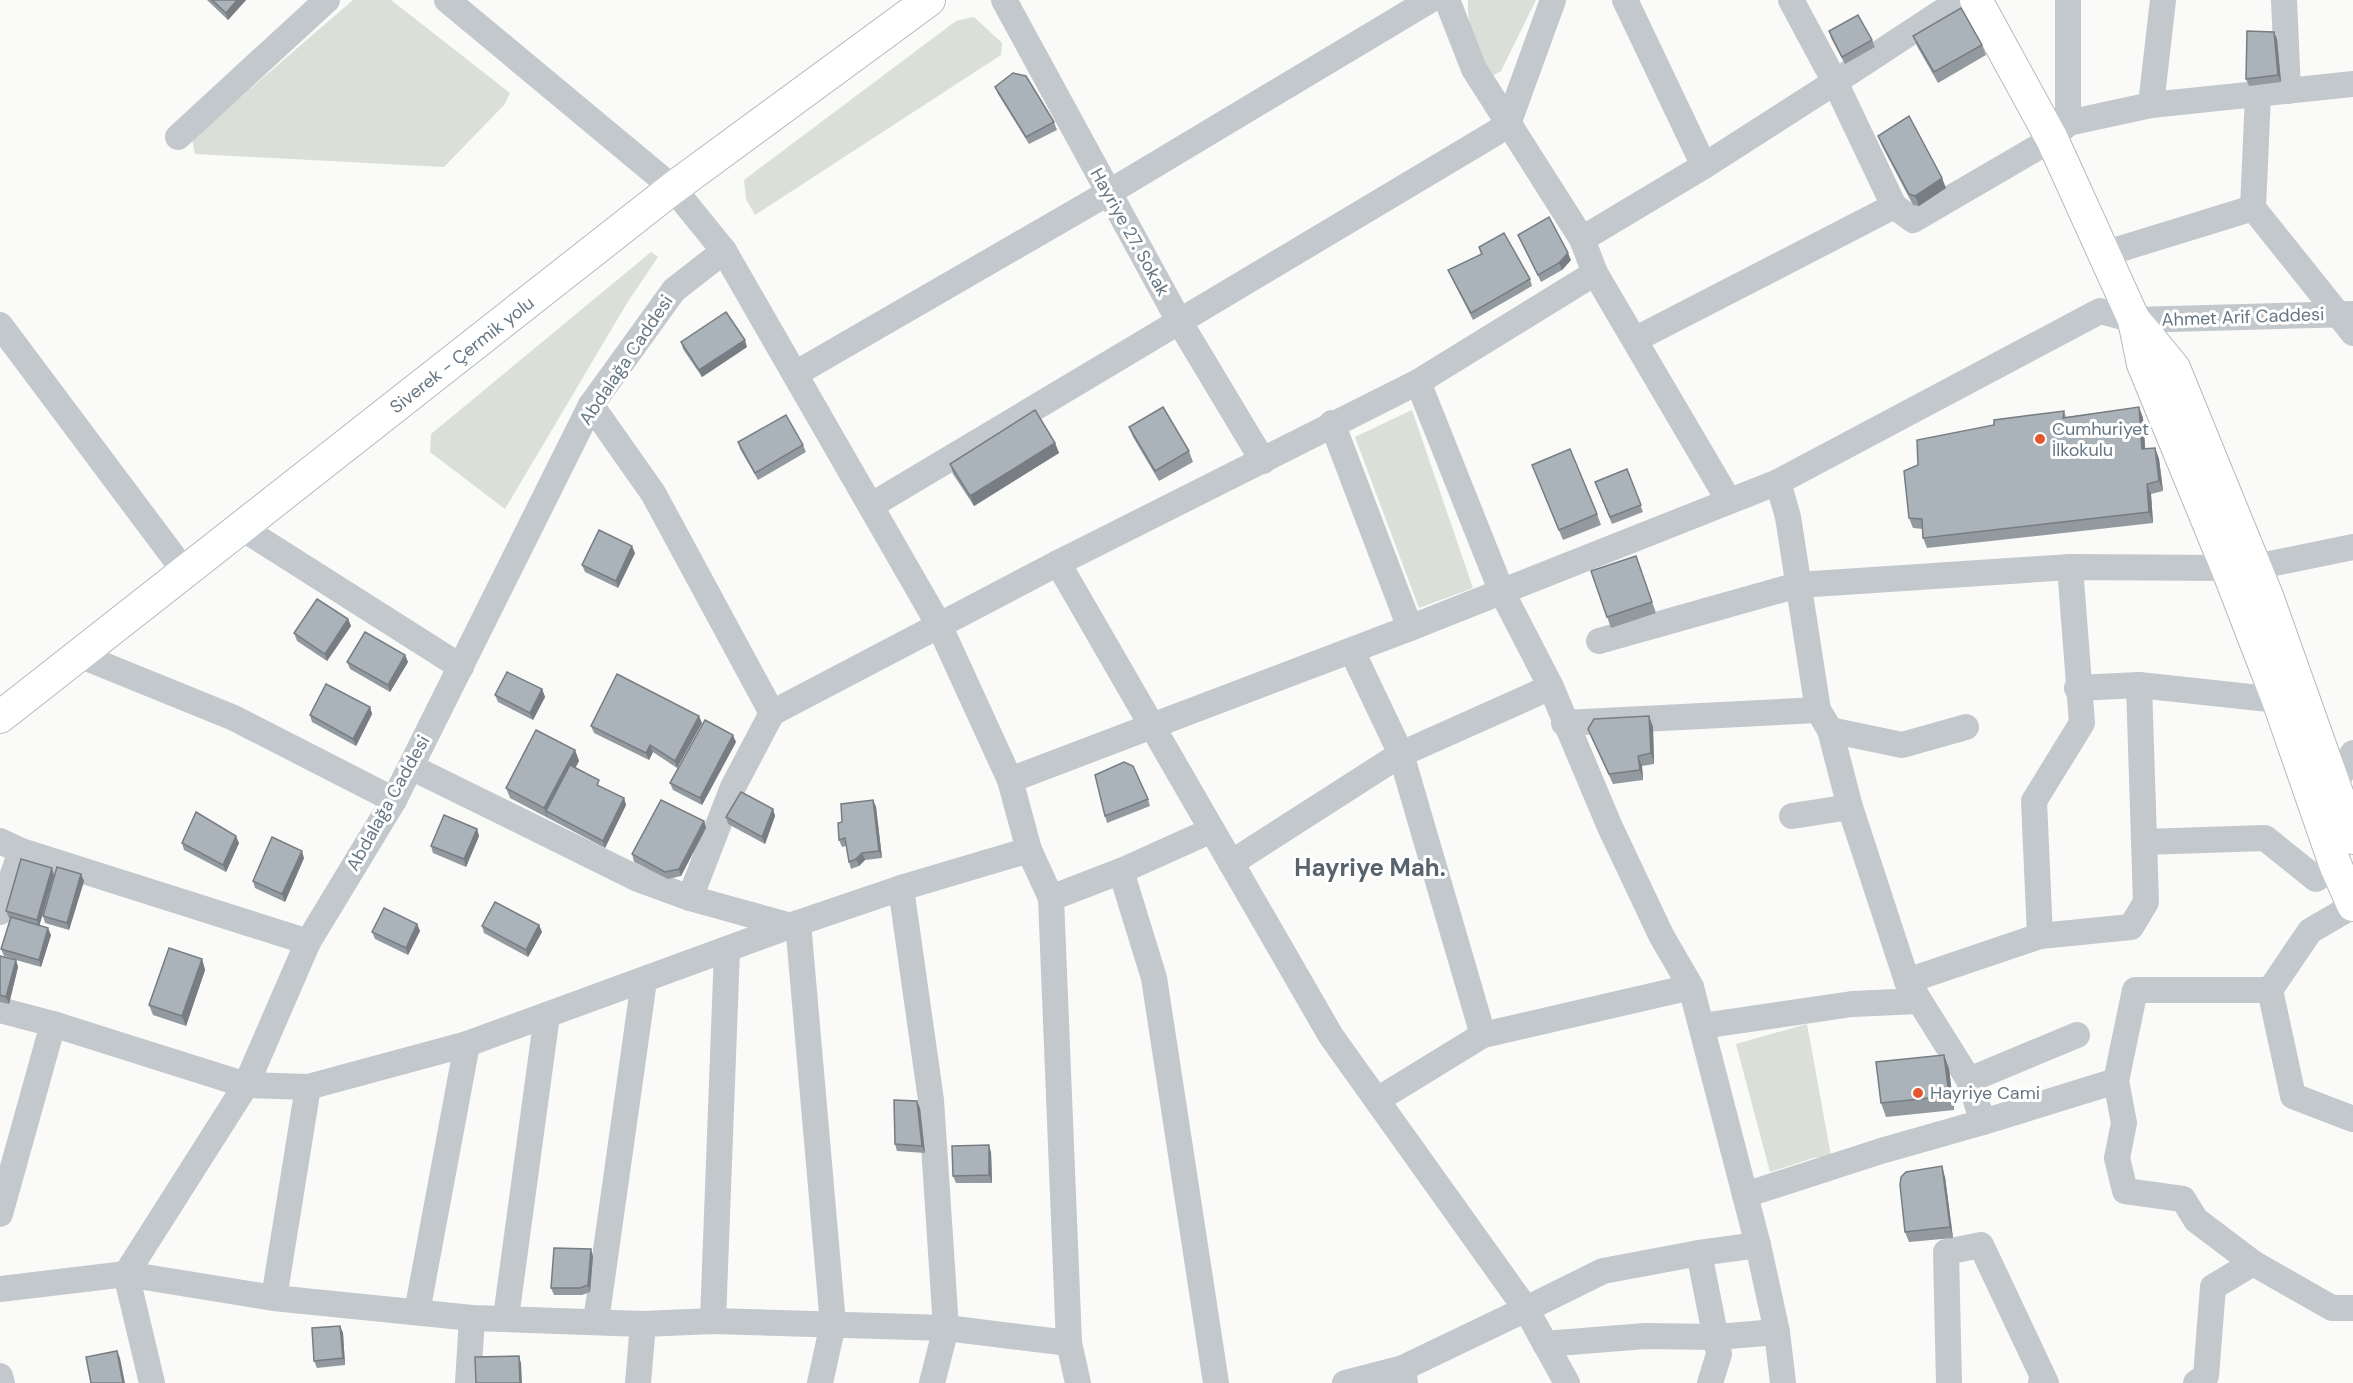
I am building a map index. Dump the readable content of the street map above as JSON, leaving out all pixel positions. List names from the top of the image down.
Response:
{
  "streets": {
    "main road": ["Siverek - Çermik yolu"],
    "street": ["Hayriye 27. Sokak", "Ahmet Arif Caddesi", "Abdalağa Caddesi"]
  },
  "districts": ["Hayriye Mah."],
  "places": ["Cumhuriyet İlkokulu", "Hayriye Cami"]
}
